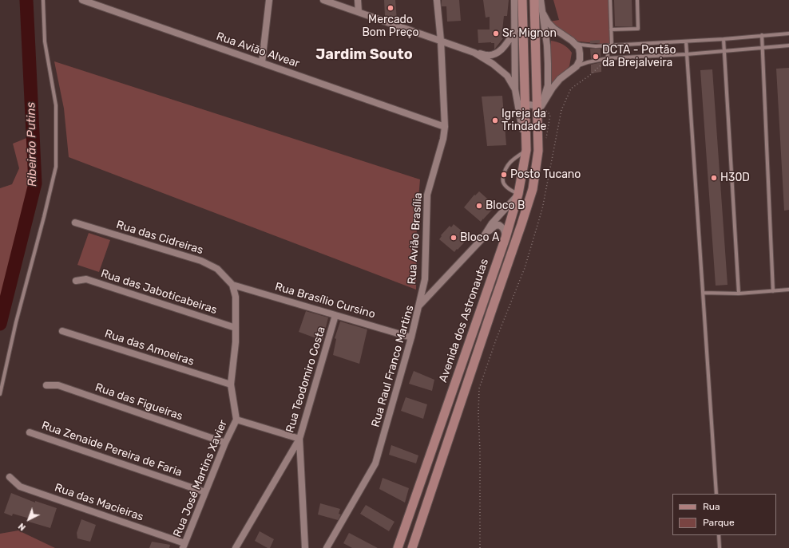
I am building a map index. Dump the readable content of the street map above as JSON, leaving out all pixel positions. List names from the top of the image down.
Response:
{
  "streets": {
    "main road": ["Avenida dos Astronautas"],
    "street": [
      "Rua Avião Alvear",
      "Rua das Cidreiras",
      "Rua Avião Brasília",
      "Rua das Jaboticabeiras",
      "Rua Brasílio Cursino",
      "Rua das Amoeiras",
      "Rua Raul Franco Martins",
      "Rua Teodomiro Costa",
      "Rua das Figueiras",
      "Rua Zenaide Pereira de Faria",
      "Rua José Martins Xavier",
      "Rua das Macieiras"
    ]
  },
  "crossings": [
    ["Rua Avião Alvear", "Rua Avião Brasília"],
    ["Rua das Cidreiras", "Rua Brasílio Cursino"],
    ["Rua das Cidreiras", "Rua José Martins Xavier"],
    ["Rua Avião Brasília", "Rua Raul Franco Martins"],
    ["Rua das Jaboticabeiras", "Rua José Martins Xavier"],
    ["Rua Brasílio Cursino", "Rua Raul Franco Martins"],
    ["Rua Brasílio Cursino", "Rua Teodomiro Costa"],
    ["Rua Brasílio Cursino", "Rua José Martins Xavier"],
    ["Avenida dos Astronautas", "Rua Raul Franco Martins"],
    ["Rua das Amoeiras", "Rua José Martins Xavier"],
    ["Rua das Figueiras", "Rua José Martins Xavier"],
    ["Rua Zenaide Pereira de Faria", "Rua José Martins Xavier"],
    ["Rua José Martins Xavier", "Rua das Macieiras"]
  ],
  "districts": ["Jardim Souto"],
  "water": ["Ribeirão Putins"],
  "places": [
    "Mercado Bom Preço",
    "Sr. Mignon",
    "DCTA - Portão da Brejalveira",
    "Igreja da Trindade",
    "Posto Tucano",
    "H30D",
    "Bloco B",
    "Bloco A"
  ],
  "legend": ["Rua", "Parque"],
  "north": "bottom left"
}
